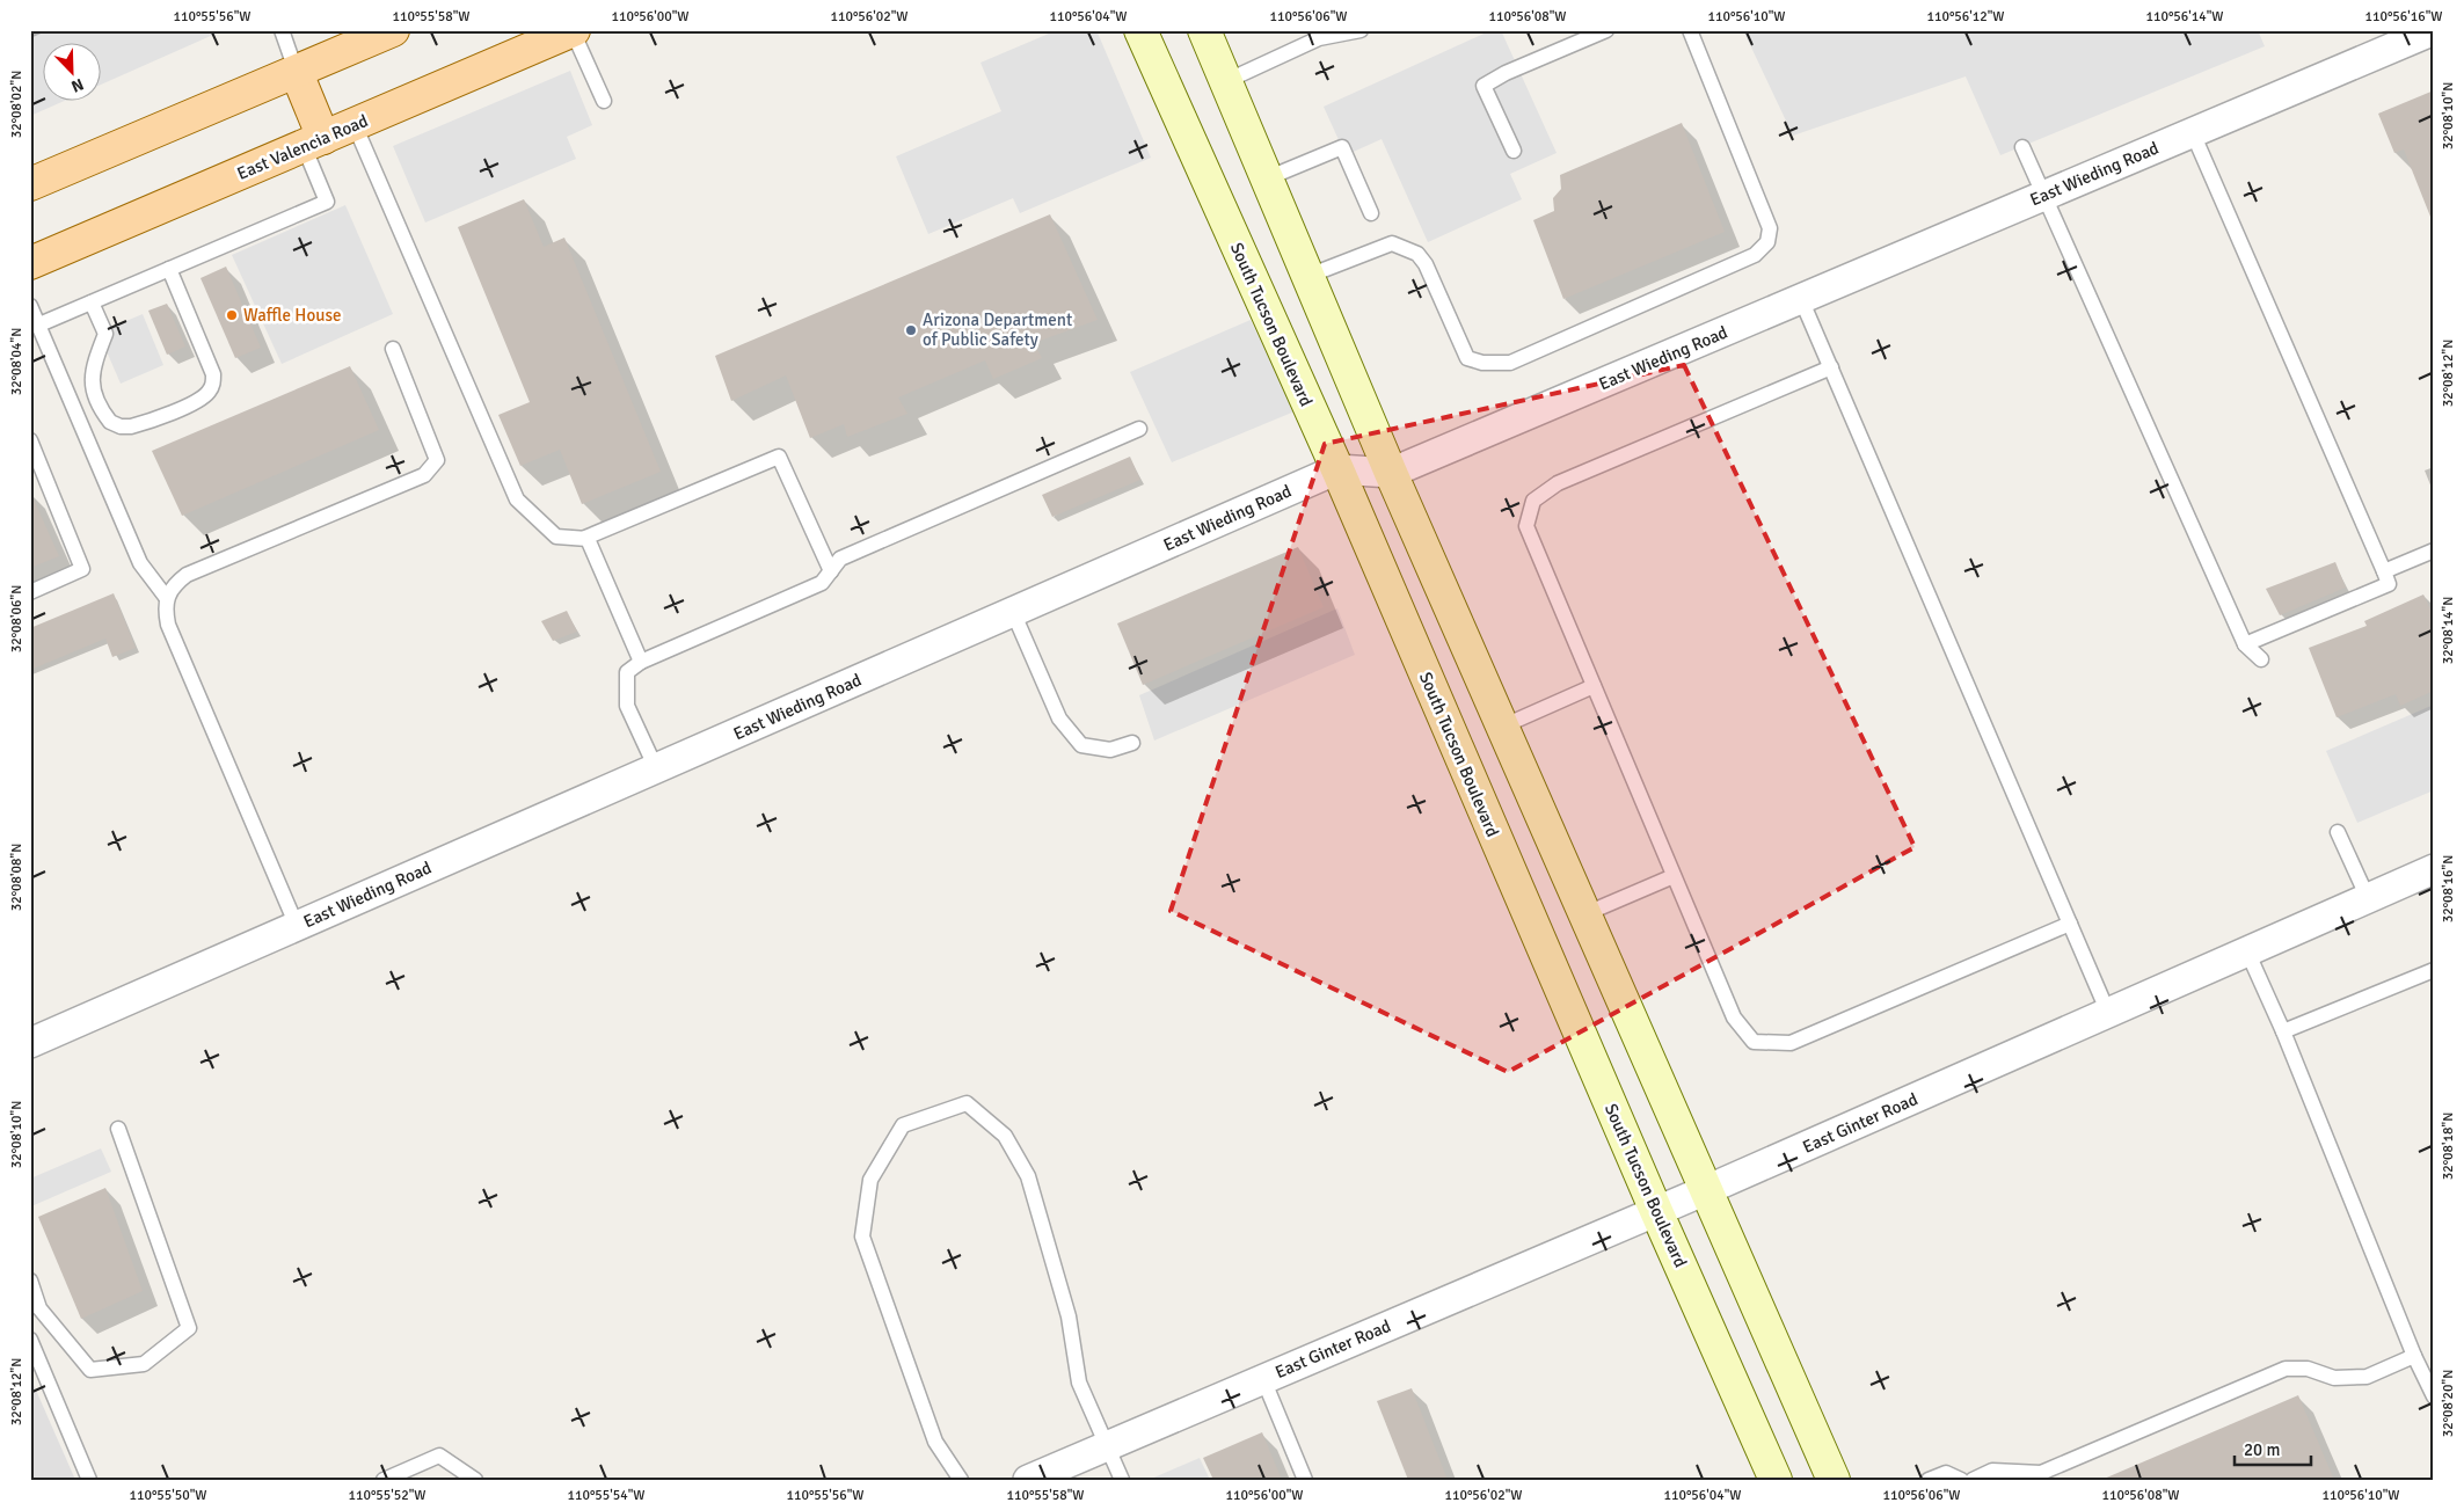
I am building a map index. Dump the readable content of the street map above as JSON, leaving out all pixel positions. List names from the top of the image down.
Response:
{
  "streets": {
    "main road": ["East Valencia Road", "South Tucson Boulevard"],
    "street": ["East Wieding Road", "East Ginter Road"]
  },
  "crossings": [
    ["East Wieding Road", "South Tucson Boulevard"],
    ["South Tucson Boulevard", "East Ginter Road"]
  ],
  "places": ["Waffle House", "Arizona Department of Public Safety"],
  "scale_bar": "20 m",
  "north": "bottom right",
  "coordinates": [
    "110°55'56\"W",
    "110°55'58\"W",
    "110°56'00\"W",
    "110°56'02\"W",
    "110°56'04\"W",
    "110°56'06\"W",
    "110°56'08\"W",
    "110°56'10\"W",
    "110°56'12\"W",
    "110°56'14\"W",
    "110°56'16\"W",
    "32°08'02\"N",
    "32°08'10\"N",
    "32°08'04\"N",
    "32°08'12\"N",
    "32°08'06\"N",
    "32°08'14\"N",
    "32°08'08\"N",
    "32°08'16\"N",
    "32°08'18\"N",
    "32°08'20\"N",
    "110°55'50\"W",
    "110°55'52\"W",
    "110°55'54\"W"
  ]
}
